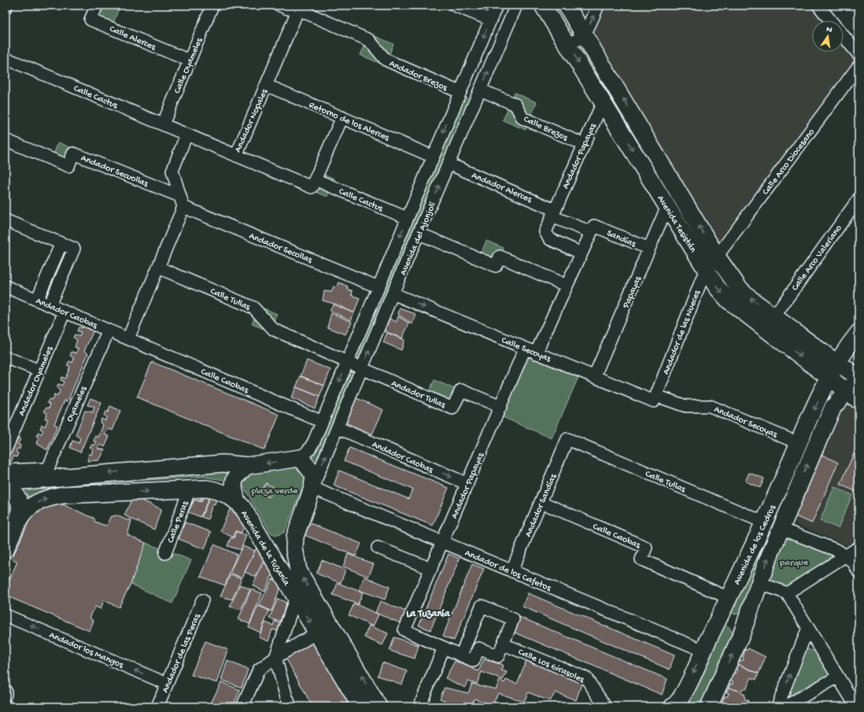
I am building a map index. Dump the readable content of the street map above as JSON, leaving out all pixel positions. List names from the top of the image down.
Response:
{
  "streets": {
    "street": [
      "Calle Alerces",
      "Calle Oyameles",
      "Andador Brezos",
      "Calle Cactus",
      "Andador Nopales",
      "Retorno de los Alerces",
      "Calle Brezos",
      "Andador Papayas",
      "Calle Arco Diocesano",
      "Andador Secuollas",
      "Andador Alerces",
      "Avenida Tesistán",
      "Sandías",
      "Avenida del Ajonjolí",
      "Andador Secollas",
      "Calle Arco Valeriano",
      "Papayas",
      "Calle Tullas",
      "Andador Caobas",
      "Andador de las Nueces",
      "Calle Secoyas",
      "Calle Caobas",
      "Andador Oyameles",
      "Andador Tullas",
      "Oyameles",
      "Andador Secoyas",
      "Andador Sandías",
      "Calle Peras",
      "Avenida de los Cedros",
      "Avenida de la Tuzanía",
      "Andador de los Cafetos",
      "Andador los Mangos",
      "Andador de las Peras",
      "Calle Los Girasoles"
    ]
  },
  "crossings": [
    ["Calle Alerces", "Calle Oyameles"],
    ["Calle Oyameles", "Calle Cactus"],
    ["Andador Brezos", "Andador Nopales"],
    ["Andador Brezos", "Avenida del Ajonjolí"],
    ["Calle Cactus", "Andador Nopales"],
    ["Calle Cactus", "Avenida del Ajonjolí"],
    ["Andador Nopales", "Retorno de los Alerces"],
    ["Retorno de los Alerces", "Avenida del Ajonjolí"],
    ["Calle Brezos", "Andador Papayas"],
    ["Calle Brezos", "Avenida del Ajonjolí"],
    ["Andador Papayas", "Andador Alerces"],
    ["Andador Papayas", "Avenida Tesistán"],
    ["Andador Papayas", "Sandías"],
    ["Andador Papayas", "Andador Caobas"],
    ["Andador Papayas", "Calle Secoyas"],
    ["Andador Papayas", "Andador Tullas"],
    ["Andador Papayas", "Andador de los Cafetos"],
    ["Calle Arco Diocesano", "Avenida Tesistán"],
    ["Andador Secuollas", "Andador Secollas"],
    ["Andador Alerces", "Sandías"],
    ["Andador Alerces", "Avenida del Ajonjolí"],
    ["Avenida Tesistán", "Calle Arco Valeriano"],
    ["Avenida Tesistán", "Papayas"],
    ["Avenida Tesistán", "Andador de las Nueces"],
    ["Avenida Tesistán", "Avenida de los Cedros"],
    ["Sandías", "Papayas"],
    ["Avenida del Ajonjolí", "Andador Secollas"],
    ["Avenida del Ajonjolí", "Calle Tullas"],
    ["Avenida del Ajonjolí", "Andador Caobas"],
    ["Avenida del Ajonjolí", "Calle Secoyas"],
    ["Avenida del Ajonjolí", "Calle Caobas"],
    ["Avenida del Ajonjolí", "Andador Tullas"],
    ["Avenida del Ajonjolí", "Avenida de la Tuzanía"],
    ["Avenida del Ajonjolí", "Andador de los Cafetos"],
    ["Papayas", "Calle Secoyas"],
    ["Calle Tullas", "Andador Sandías"],
    ["Calle Tullas", "Avenida de los Cedros"],
    ["Andador Caobas", "Calle Caobas"],
    ["Andador Caobas", "Andador Oyameles"],
    ["Andador Caobas", "Oyameles"],
    ["Andador de las Nueces", "Calle Secoyas"],
    ["Andador de las Nueces", "Andador Secoyas"],
    ["Calle Secoyas", "Andador Secoyas"],
    ["Calle Caobas", "Andador Sandías"],
    ["Calle Caobas", "Avenida de los Cedros"],
    ["Andador Secoyas", "Avenida de los Cedros"],
    ["Andador Sandías", "Andador de los Cafetos"],
    ["Calle Peras", "Avenida de la Tuzanía"],
    ["Avenida de los Cedros", "Andador de los Cafetos"],
    ["Avenida de la Tuzanía", "Andador de los Cafetos"],
    ["Andador los Mangos", "Andador de las Peras"]
  ],
  "one_way": ["Andador los Mangos"],
  "districts": ["La Tuzanía"],
  "parks": ["plaza verde", "parque"],
  "north": "top"
}
